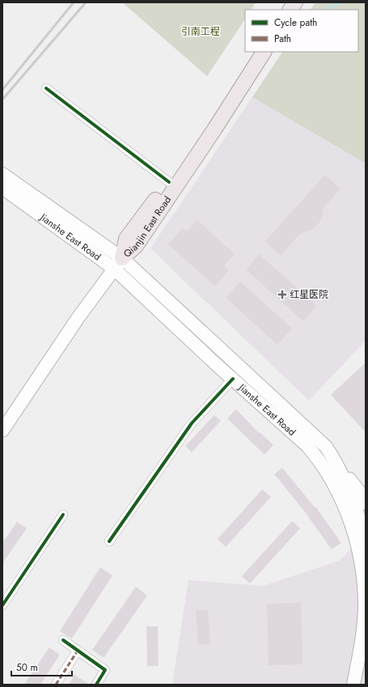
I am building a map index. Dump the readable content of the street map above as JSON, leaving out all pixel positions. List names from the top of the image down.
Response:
{
  "streets": {
    "main road": ["Qianjin East Road", "Jianshe East Road"]
  },
  "crossings": [
    ["Qianjin East Road", "Jianshe East Road"]
  ],
  "parks": ["引南工程"],
  "places": {
    "health": ["红星医院"]
  },
  "legend": ["Cycle path", "Path"],
  "scale_bar": "50 m"
}
